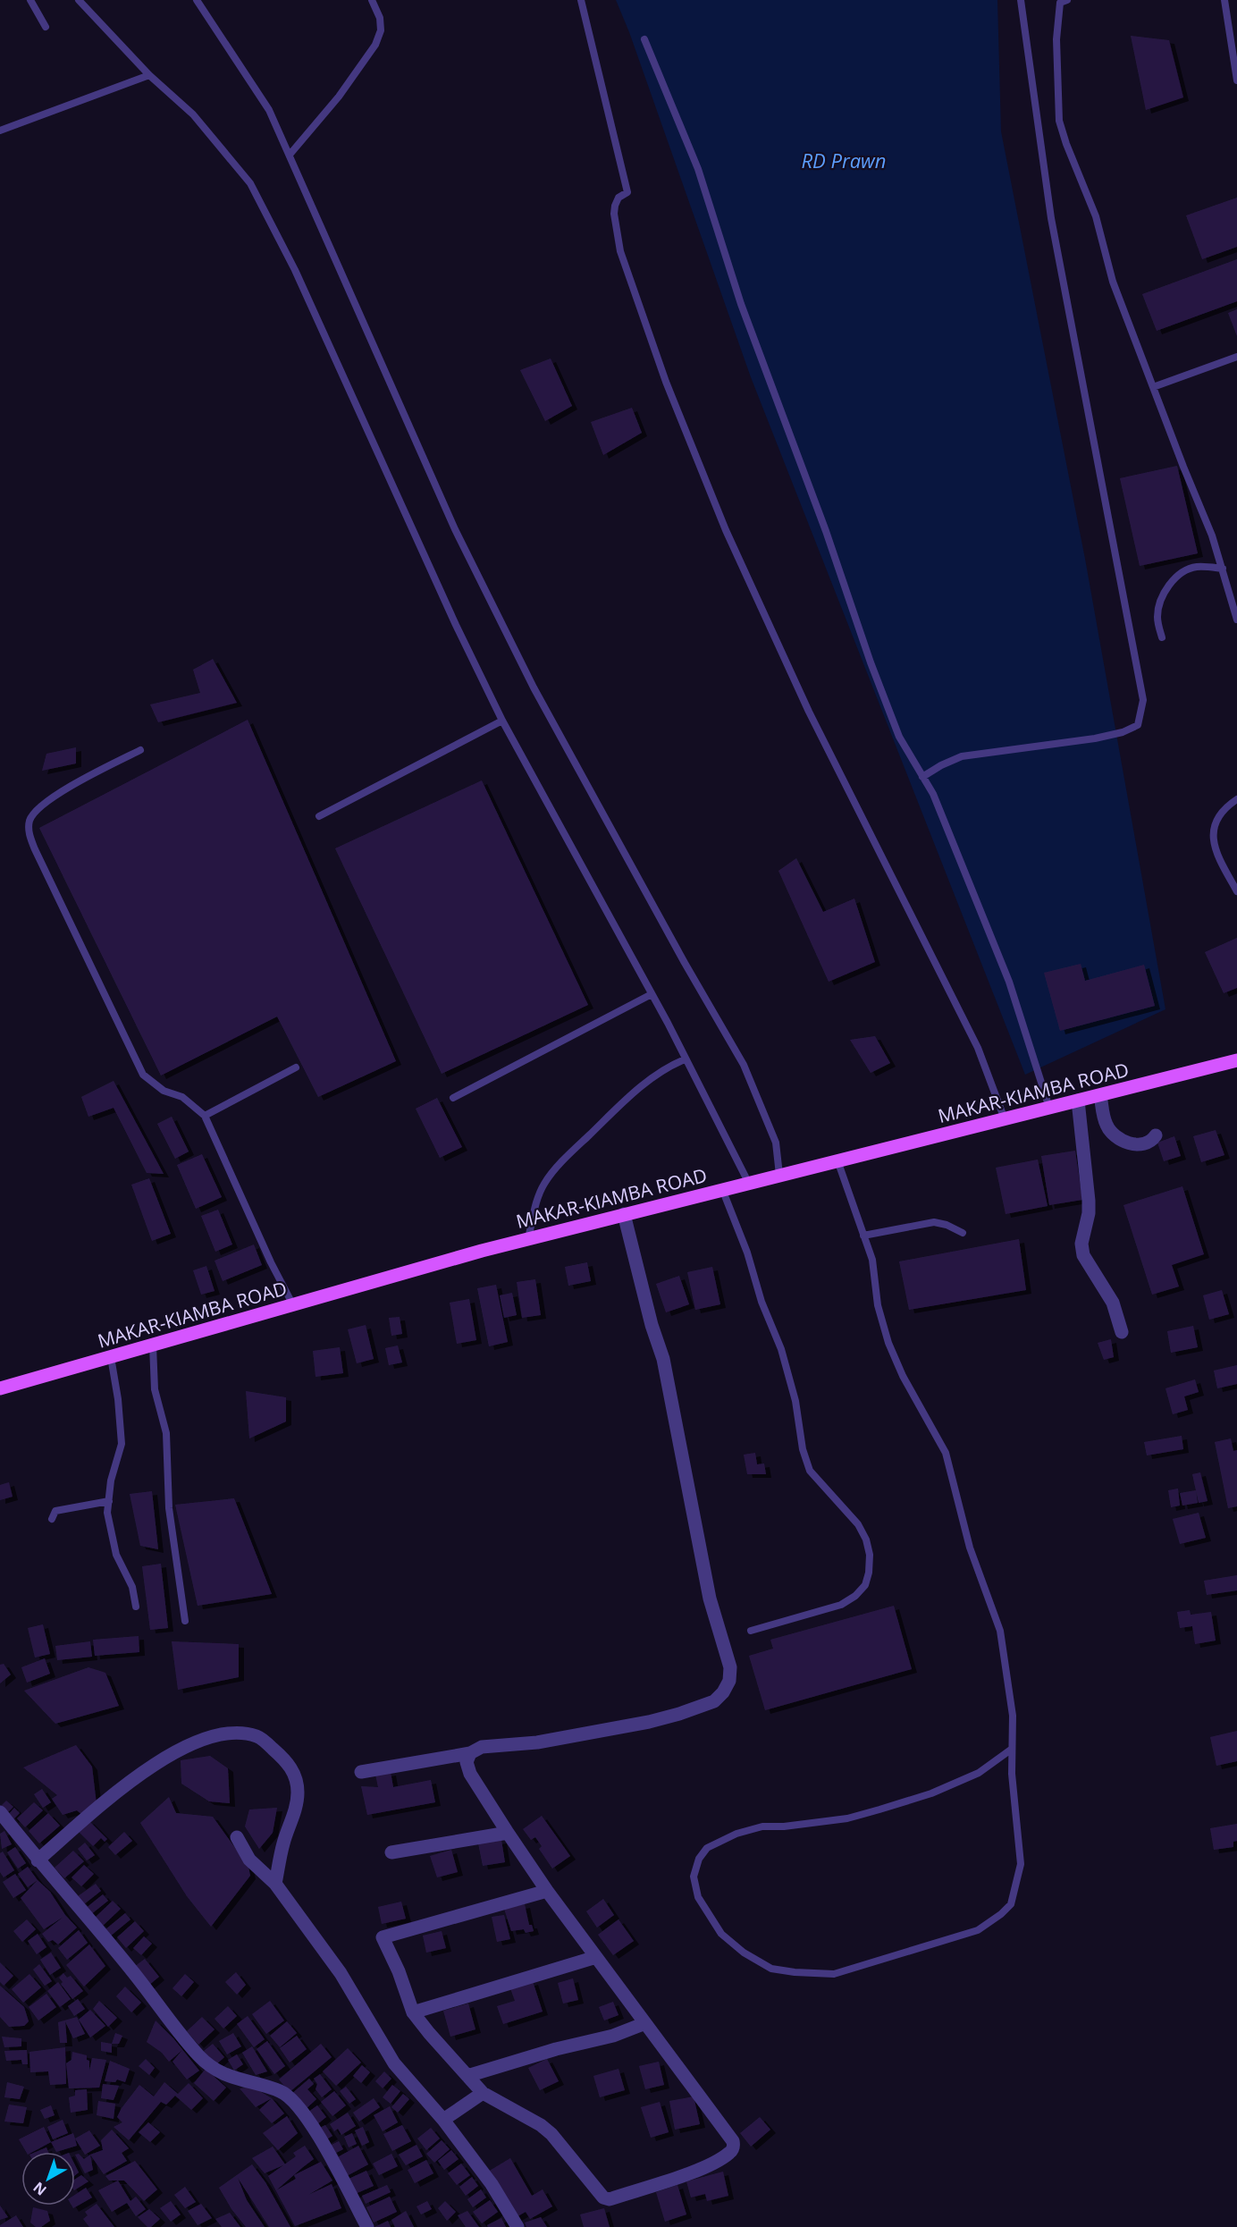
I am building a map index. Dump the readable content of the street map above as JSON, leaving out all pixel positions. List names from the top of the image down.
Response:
{
  "streets": {
    "main road": ["MAKAR-KIAMBA ROAD"]
  },
  "water": ["RD Prawn"],
  "north": "bottom left"
}
